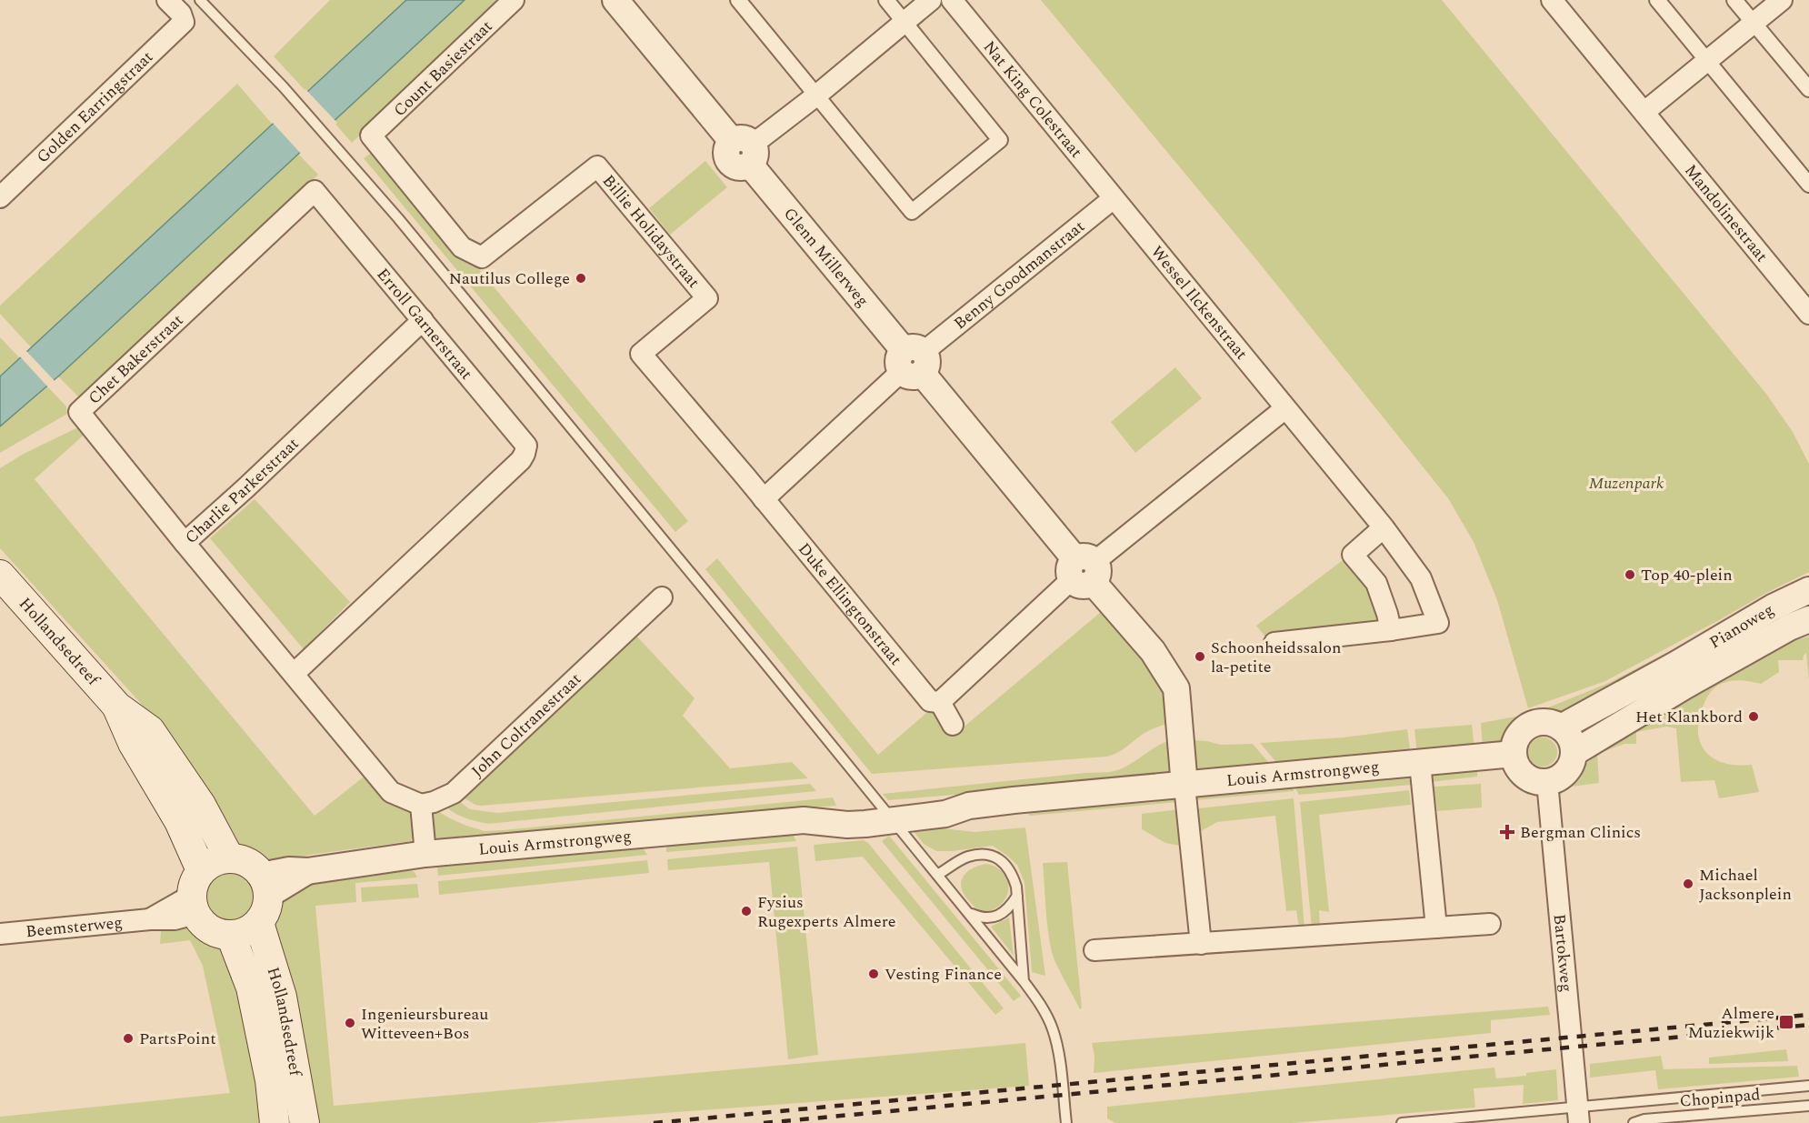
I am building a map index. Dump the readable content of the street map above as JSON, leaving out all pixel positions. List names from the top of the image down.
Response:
{
  "streets": {
    "main road": ["Hollandsedreef"],
    "street": [
      "Count Basiestraat",
      "Nat King Colestraat",
      "Golden Earringstraat",
      "Mandolinestraat",
      "Billie Holidaystraat",
      "Glenn Millerweg",
      "Benny Goodmanstraat",
      "Wessel Ilckenstraat",
      "Erroll Garnerstraat",
      "Chet Bakerstraat",
      "Charlie Parkerstraat",
      "Duke Ellingtonstraat",
      "Pianoweg",
      "John Coltranestraat",
      "Louis Armstrongweg",
      "Beemsterweg",
      "Bartokweg"
    ],
    "lane": ["Chopinpad"]
  },
  "crossings": [
    ["Count Basiestraat", "Billie Holidaystraat"],
    ["Nat King Colestraat", "Benny Goodmanstraat"],
    ["Nat King Colestraat", "Wessel Ilckenstraat"],
    ["Billie Holidaystraat", "Benny Goodmanstraat"],
    ["Billie Holidaystraat", "Duke Ellingtonstraat"],
    ["Glenn Millerweg", "Benny Goodmanstraat"],
    ["Glenn Millerweg", "Louis Armstrongweg"],
    ["Benny Goodmanstraat", "Wessel Ilckenstraat"],
    ["Benny Goodmanstraat", "Duke Ellingtonstraat"],
    ["Erroll Garnerstraat", "Chet Bakerstraat"],
    ["Erroll Garnerstraat", "Charlie Parkerstraat"],
    ["Chet Bakerstraat", "Charlie Parkerstraat"],
    ["Charlie Parkerstraat", "John Coltranestraat"],
    ["Pianoweg", "Louis Armstrongweg"],
    ["Pianoweg", "Bartokweg"],
    ["Hollandsedreef", "Louis Armstrongweg"],
    ["Hollandsedreef", "Beemsterweg"],
    ["Louis Armstrongweg", "Beemsterweg"],
    ["Louis Armstrongweg", "Bartokweg"]
  ],
  "parks": ["Muzenpark"],
  "places": {
    "other": [
      "Nautilus College",
      "Top 40-plein",
      "Schoonheidssalon la-petite",
      "Het Klankbord",
      "Michael Jacksonplein",
      "Fysius Rugexperts Almere",
      "Vesting Finance",
      "Ingenieursbureau Witteveen+Bos",
      "PartsPoint"
    ],
    "health": ["Bergman Clinics"],
    "transit": ["Almere Muziekwijk"]
  }
}
